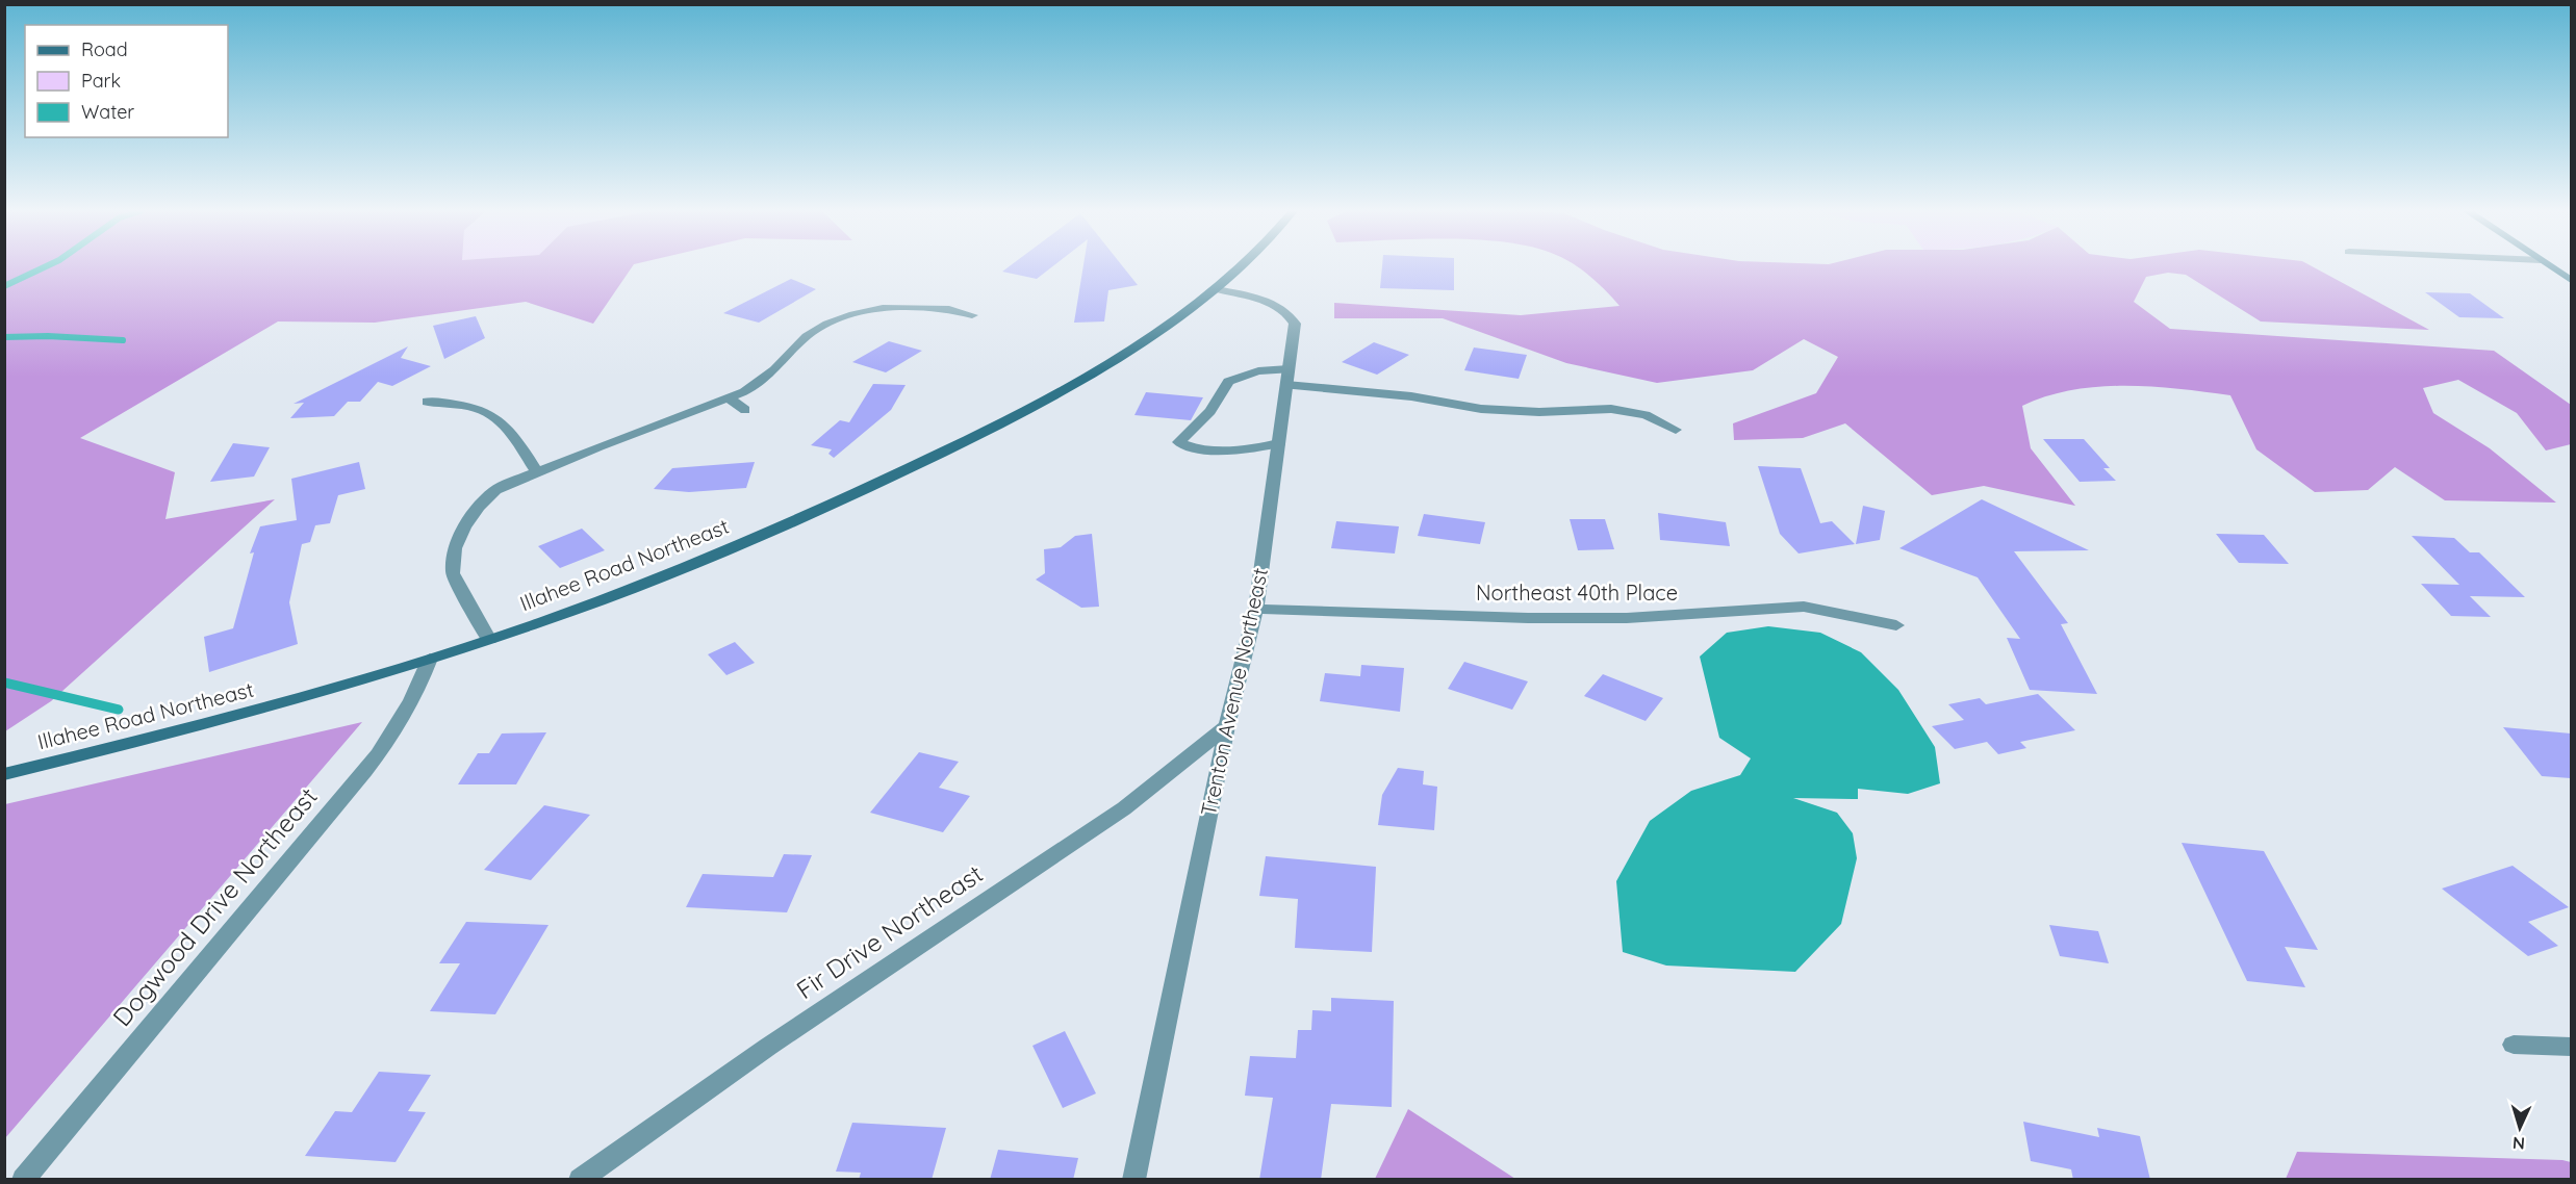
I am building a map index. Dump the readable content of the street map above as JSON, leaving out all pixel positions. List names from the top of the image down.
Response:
{
  "streets": {
    "main road": ["Illahee Road Northeast"],
    "street": [
      "Northeast 40th Place",
      "Trenton Avenue Northeast",
      "Dogwood Drive Northeast",
      "Fir Drive Northeast"
    ]
  },
  "crossings": [
    ["Illahee Road Northeast", "Trenton Avenue Northeast"],
    ["Illahee Road Northeast", "Dogwood Drive Northeast"],
    ["Northeast 40th Place", "Trenton Avenue Northeast"],
    ["Trenton Avenue Northeast", "Fir Drive Northeast"]
  ],
  "legend": ["Road", "Park", "Water"],
  "north": "bottom"
}
